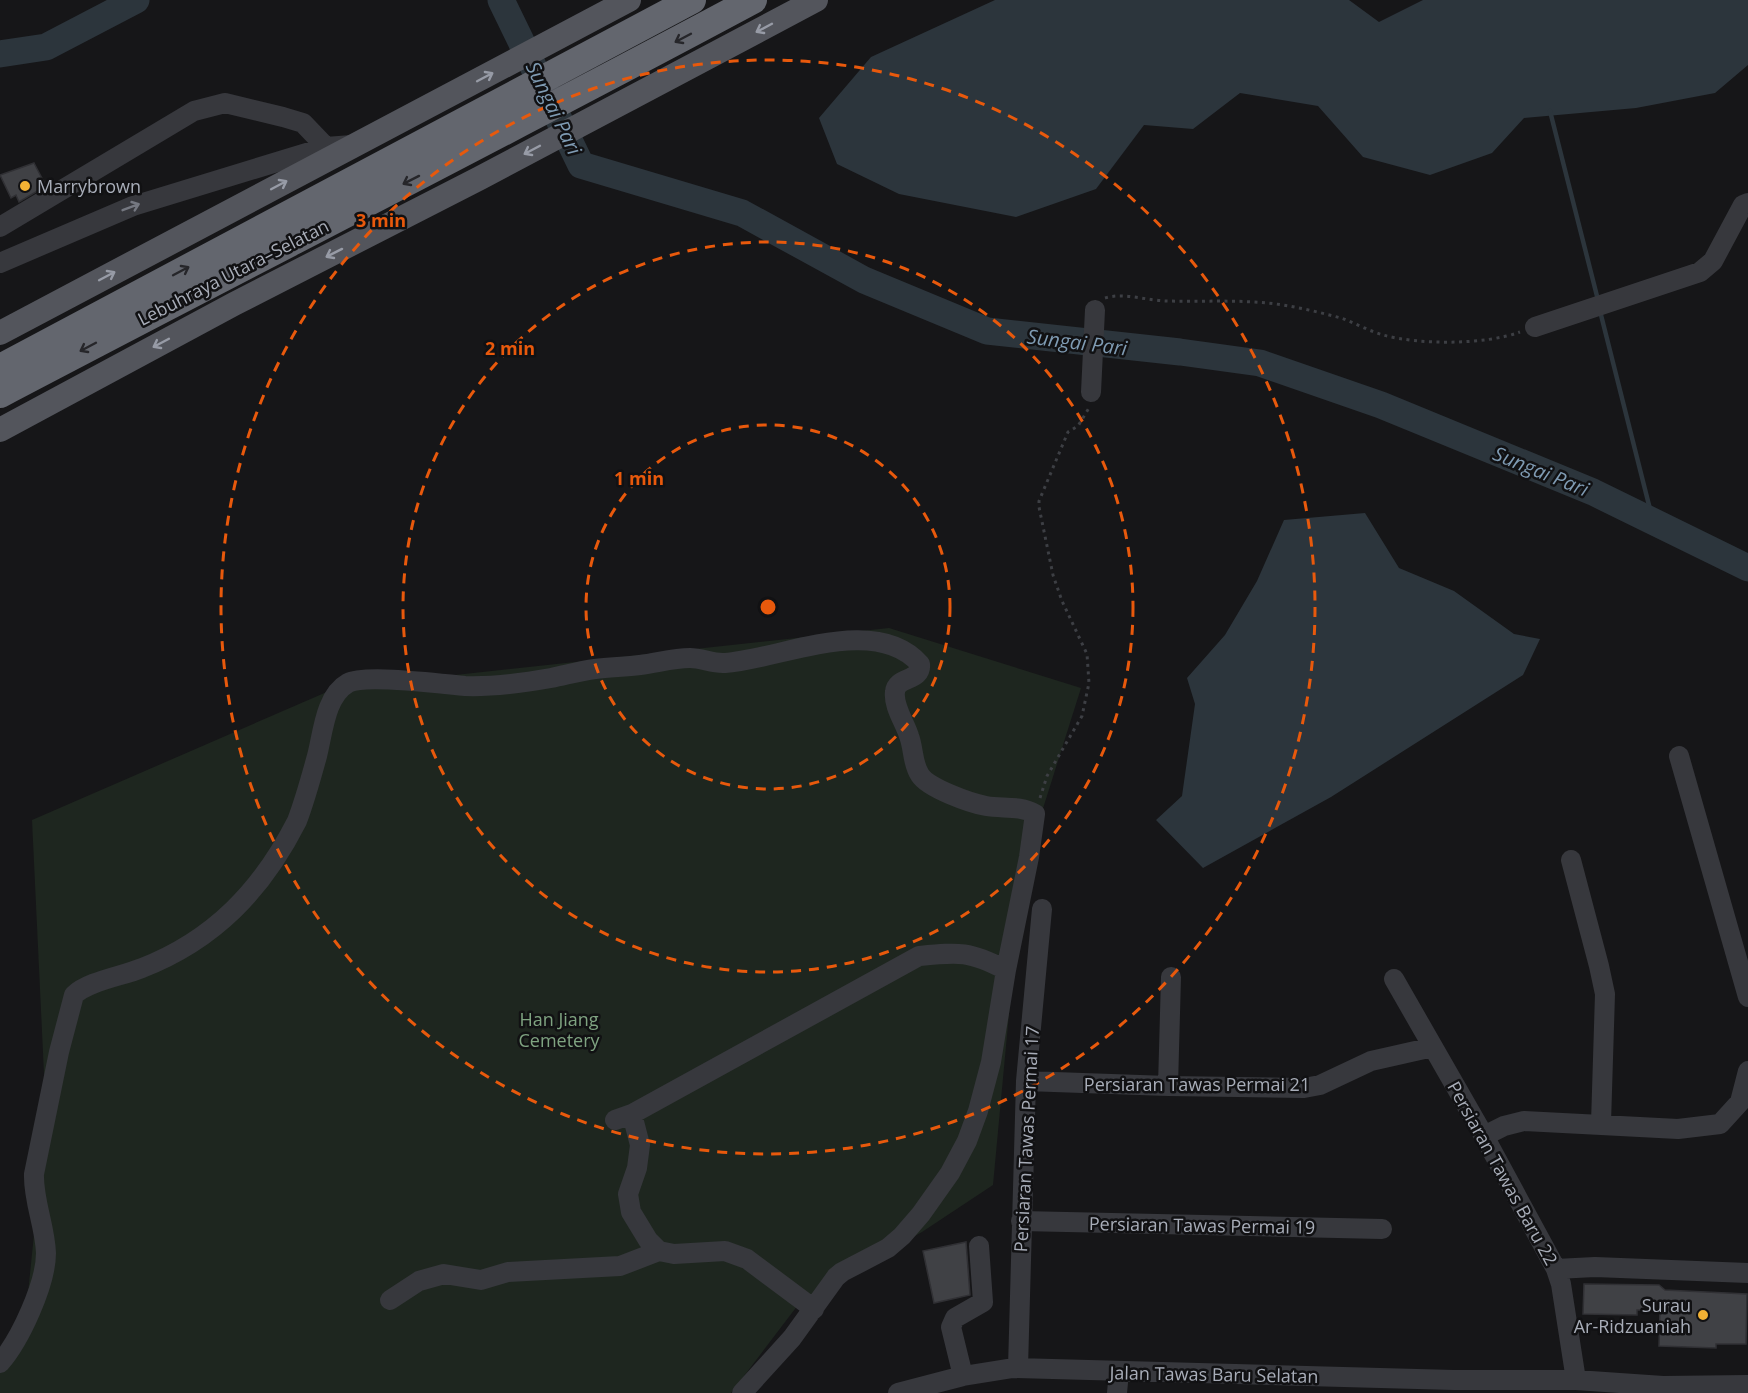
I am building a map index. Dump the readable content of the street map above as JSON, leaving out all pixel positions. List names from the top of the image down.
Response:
{
  "streets": {
    "highway": ["Lebuhraya Utara–Selatan"],
    "street": [
      "Persiaran Tawas Permai 21",
      "Persiaran Tawas Permai 17",
      "Persiaran Tawas Baru 22",
      "Persiaran Tawas Permai 19",
      "Jalan Tawas Baru Selatan"
    ]
  },
  "crossings": [
    ["Persiaran Tawas Permai 21", "Persiaran Tawas Permai 17"],
    ["Persiaran Tawas Permai 21", "Persiaran Tawas Baru 22"],
    ["Persiaran Tawas Permai 17", "Persiaran Tawas Permai 19"],
    ["Persiaran Tawas Permai 17", "Jalan Tawas Baru Selatan"],
    ["Persiaran Tawas Baru 22", "Jalan Tawas Baru Selatan"]
  ],
  "water": ["Sungai Pari"],
  "parks": ["Han Jiang Cemetery"],
  "places": ["Marrybrown", "Surau Ar-Ridzuaniah"],
  "rings": ["3 min", "2 min", "1 min"]
}
